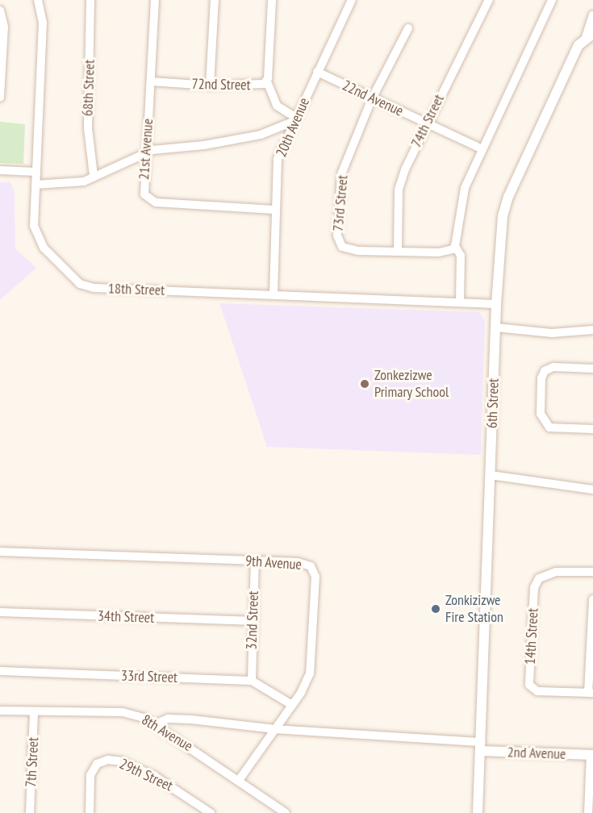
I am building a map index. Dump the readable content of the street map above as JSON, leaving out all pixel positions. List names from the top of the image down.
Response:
{
  "streets": {
    "street": [
      "72nd Street",
      "68th Street",
      "22nd Avenue",
      "74th Street",
      "20th Avenue",
      "21st Avenue",
      "73rd Street",
      "18th Street",
      "6th Street",
      "9th Avenue",
      "34th Street",
      "32nd Street",
      "14th Street",
      "33rd Street",
      "8th Avenue",
      "2nd Avenue",
      "7th Street",
      "29th Street"
    ]
  },
  "crossings": [
    ["72nd Street", "21st Avenue"],
    ["22nd Avenue", "74th Street"],
    ["22nd Avenue", "20th Avenue"],
    ["22nd Avenue", "73rd Street"],
    ["74th Street", "73rd Street"],
    ["20th Avenue", "21st Avenue"],
    ["20th Avenue", "18th Street"],
    ["18th Street", "6th Street"],
    ["6th Street", "2nd Avenue"],
    ["9th Avenue", "32nd Street"],
    ["9th Avenue", "33rd Street"],
    ["9th Avenue", "8th Avenue"],
    ["34th Street", "32nd Street"],
    ["32nd Street", "33rd Street"],
    ["8th Avenue", "7th Street"]
  ],
  "places": ["Zonkezizwe Primary School", "Zonkizizwe Fire Station"]
}
